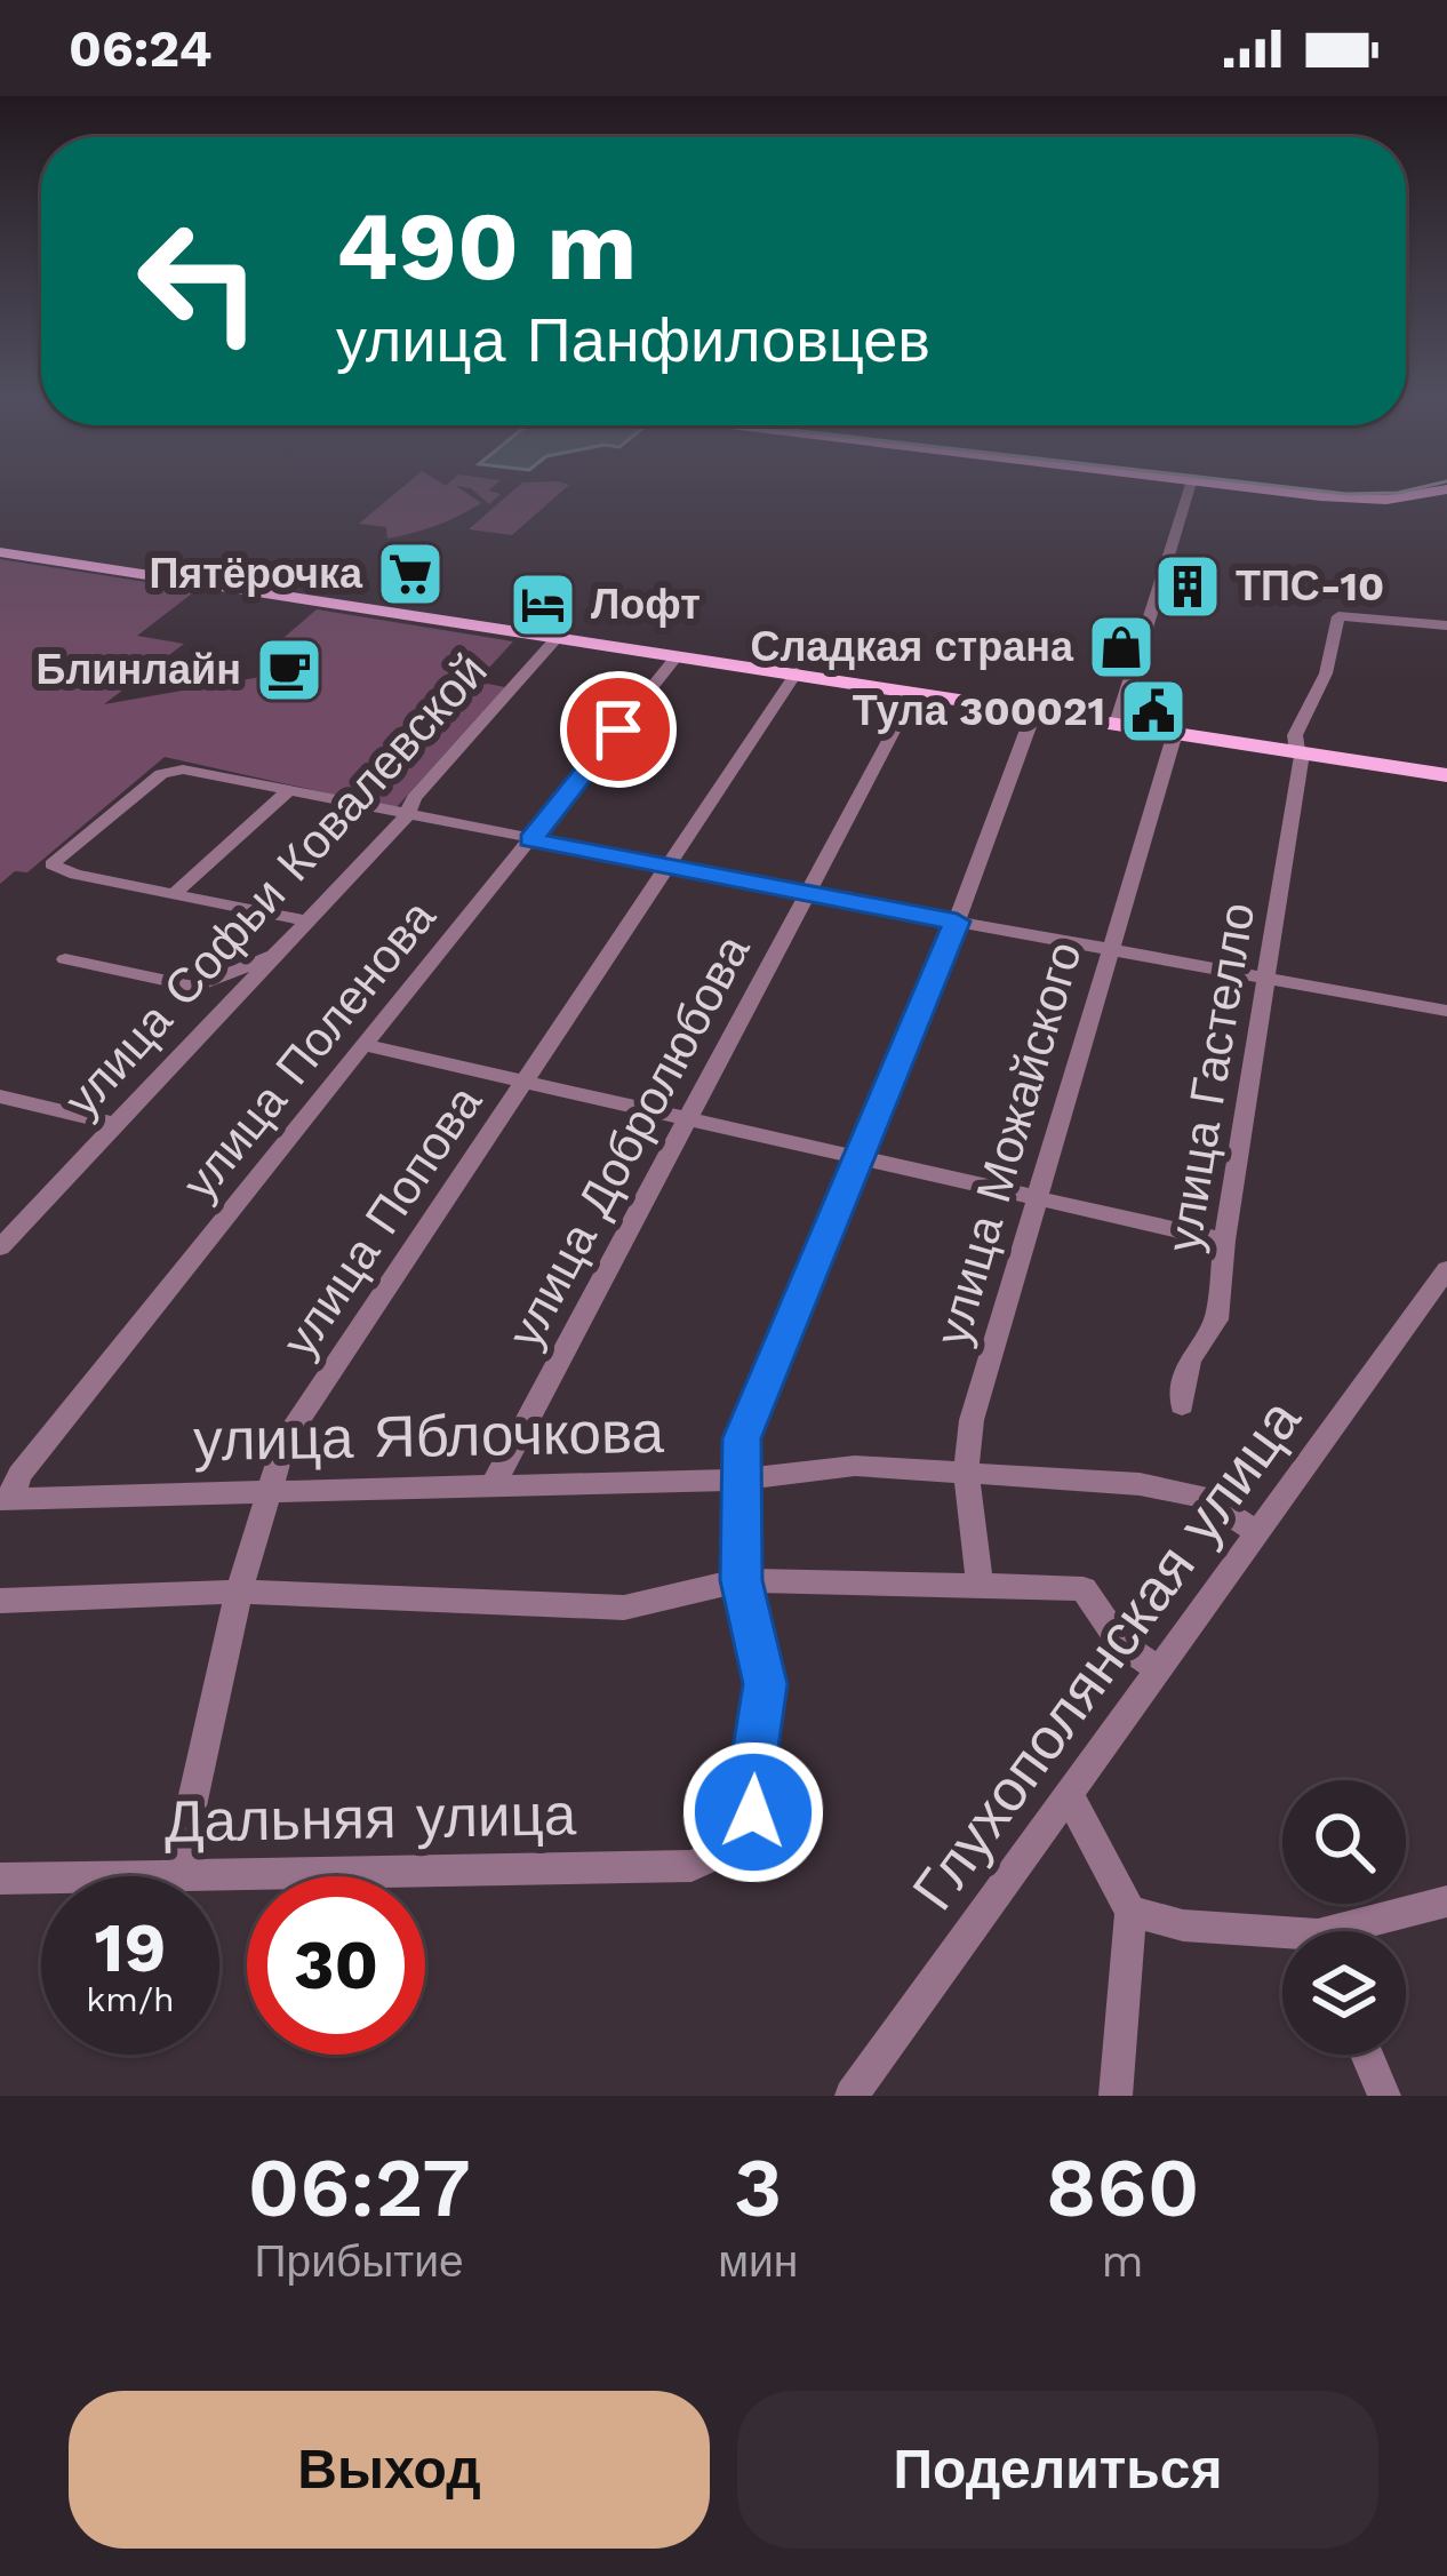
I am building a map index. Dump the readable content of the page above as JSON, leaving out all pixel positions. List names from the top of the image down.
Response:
{
  "streets": {
    "street": [
      "улица Софьи Ковалевской",
      "улица Поленова",
      "улица Гастелло",
      "улица Добролюбова",
      "улица Можайского",
      "улица Попова",
      "улица Яблочкова",
      "Глухополянская улица",
      "Дальняя улица"
    ]
  },
  "crossings": [
    ["улица Поленова", "улица Яблочкова"],
    ["улица Добролюбова", "улица Яблочкова"],
    ["улица Можайского", "улица Яблочкова"],
    ["улица Попова", "улица Яблочкова"],
    ["улица Попова", "Дальняя улица"],
    ["улица Яблочкова", "Глухополянская улица"]
  ],
  "places": {
    "supermarket": ["Пятёрочка"],
    "building": ["ТПС-10"],
    "hotel": ["Лофт"],
    "shop": ["Сладкая страна"],
    "cafe": ["Блинлайн"],
    "public building": ["Тула 300021"]
  },
  "page": {
    "status": "06:24",
    "turn": ["490 m", "улица Панфиловцев"],
    "speed": "19 km/h",
    "limit": "30",
    "eta": [
      "06:27",
      "Прибытие",
      "3",
      "мин",
      "860",
      "m"
    ],
    "buttons": ["Выход", "Поделиться"]
  }
}
